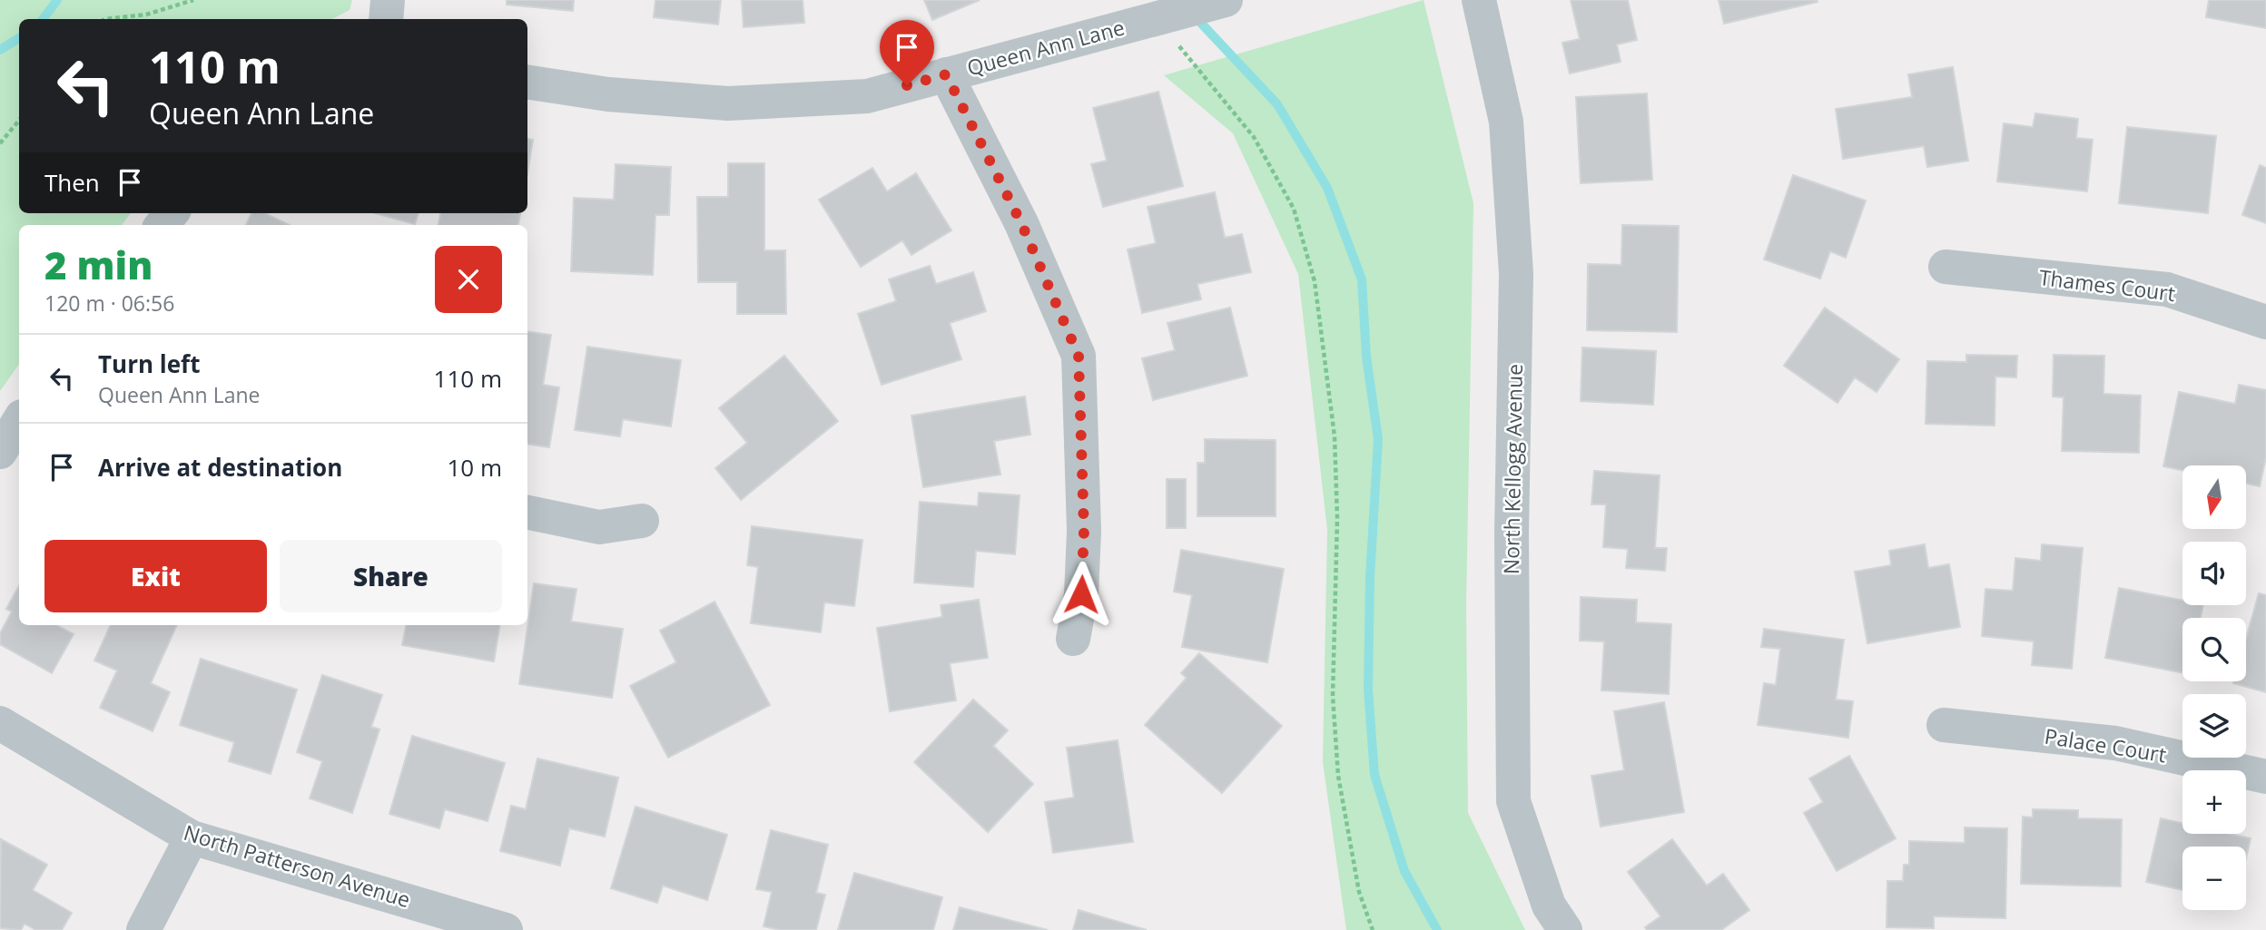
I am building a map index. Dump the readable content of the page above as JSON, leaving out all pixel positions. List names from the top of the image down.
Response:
{
  "streets": {
    "street": [
      "Queen Ann Lane",
      "Thames Court",
      "North Kellogg Avenue",
      "Palace Court",
      "North Patterson Avenue"
    ]
  },
  "north": "bottom",
  "page": {
    "turn": ["110 m", "Queen Ann Lane"],
    "then": "Then",
    "heading": ["2 min", "120 m · 06:56"],
    "list": [
      {
        "name": "Turn left",
        "note": "Queen Ann Lane",
        "value": "110 m"
      },
      {
        "name": "Arrive at destination",
        "value": "10 m"
      }
    ],
    "map_buttons": ["+", "−"],
    "buttons": ["Exit", "Share"]
  }
}
